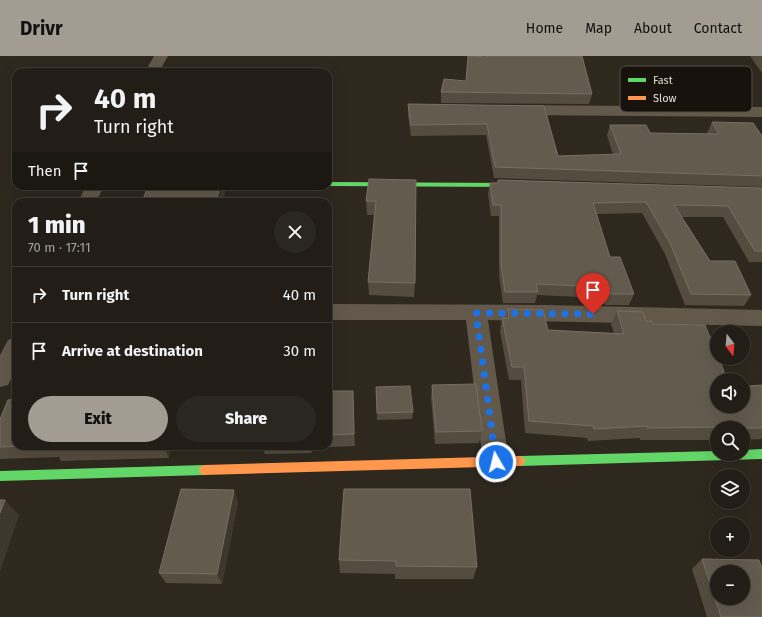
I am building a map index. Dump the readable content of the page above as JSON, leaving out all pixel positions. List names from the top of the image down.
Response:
{
  "legend": ["Fast", "Slow"],
  "north": "bottom",
  "page": {
    "header": "Drivr",
    "nav": [
      "Home",
      "Map",
      "About",
      "Contact"
    ],
    "turn": ["40 m", "Turn right"],
    "then": "Then",
    "heading": ["1 min", "70 m · 17:11"],
    "list": [
      {
        "name": "Turn right",
        "value": "40 m"
      },
      {
        "name": "Arrive at destination",
        "value": "30 m"
      }
    ],
    "map_buttons": ["+", "−"],
    "buttons": ["Exit", "Share"]
  }
}
